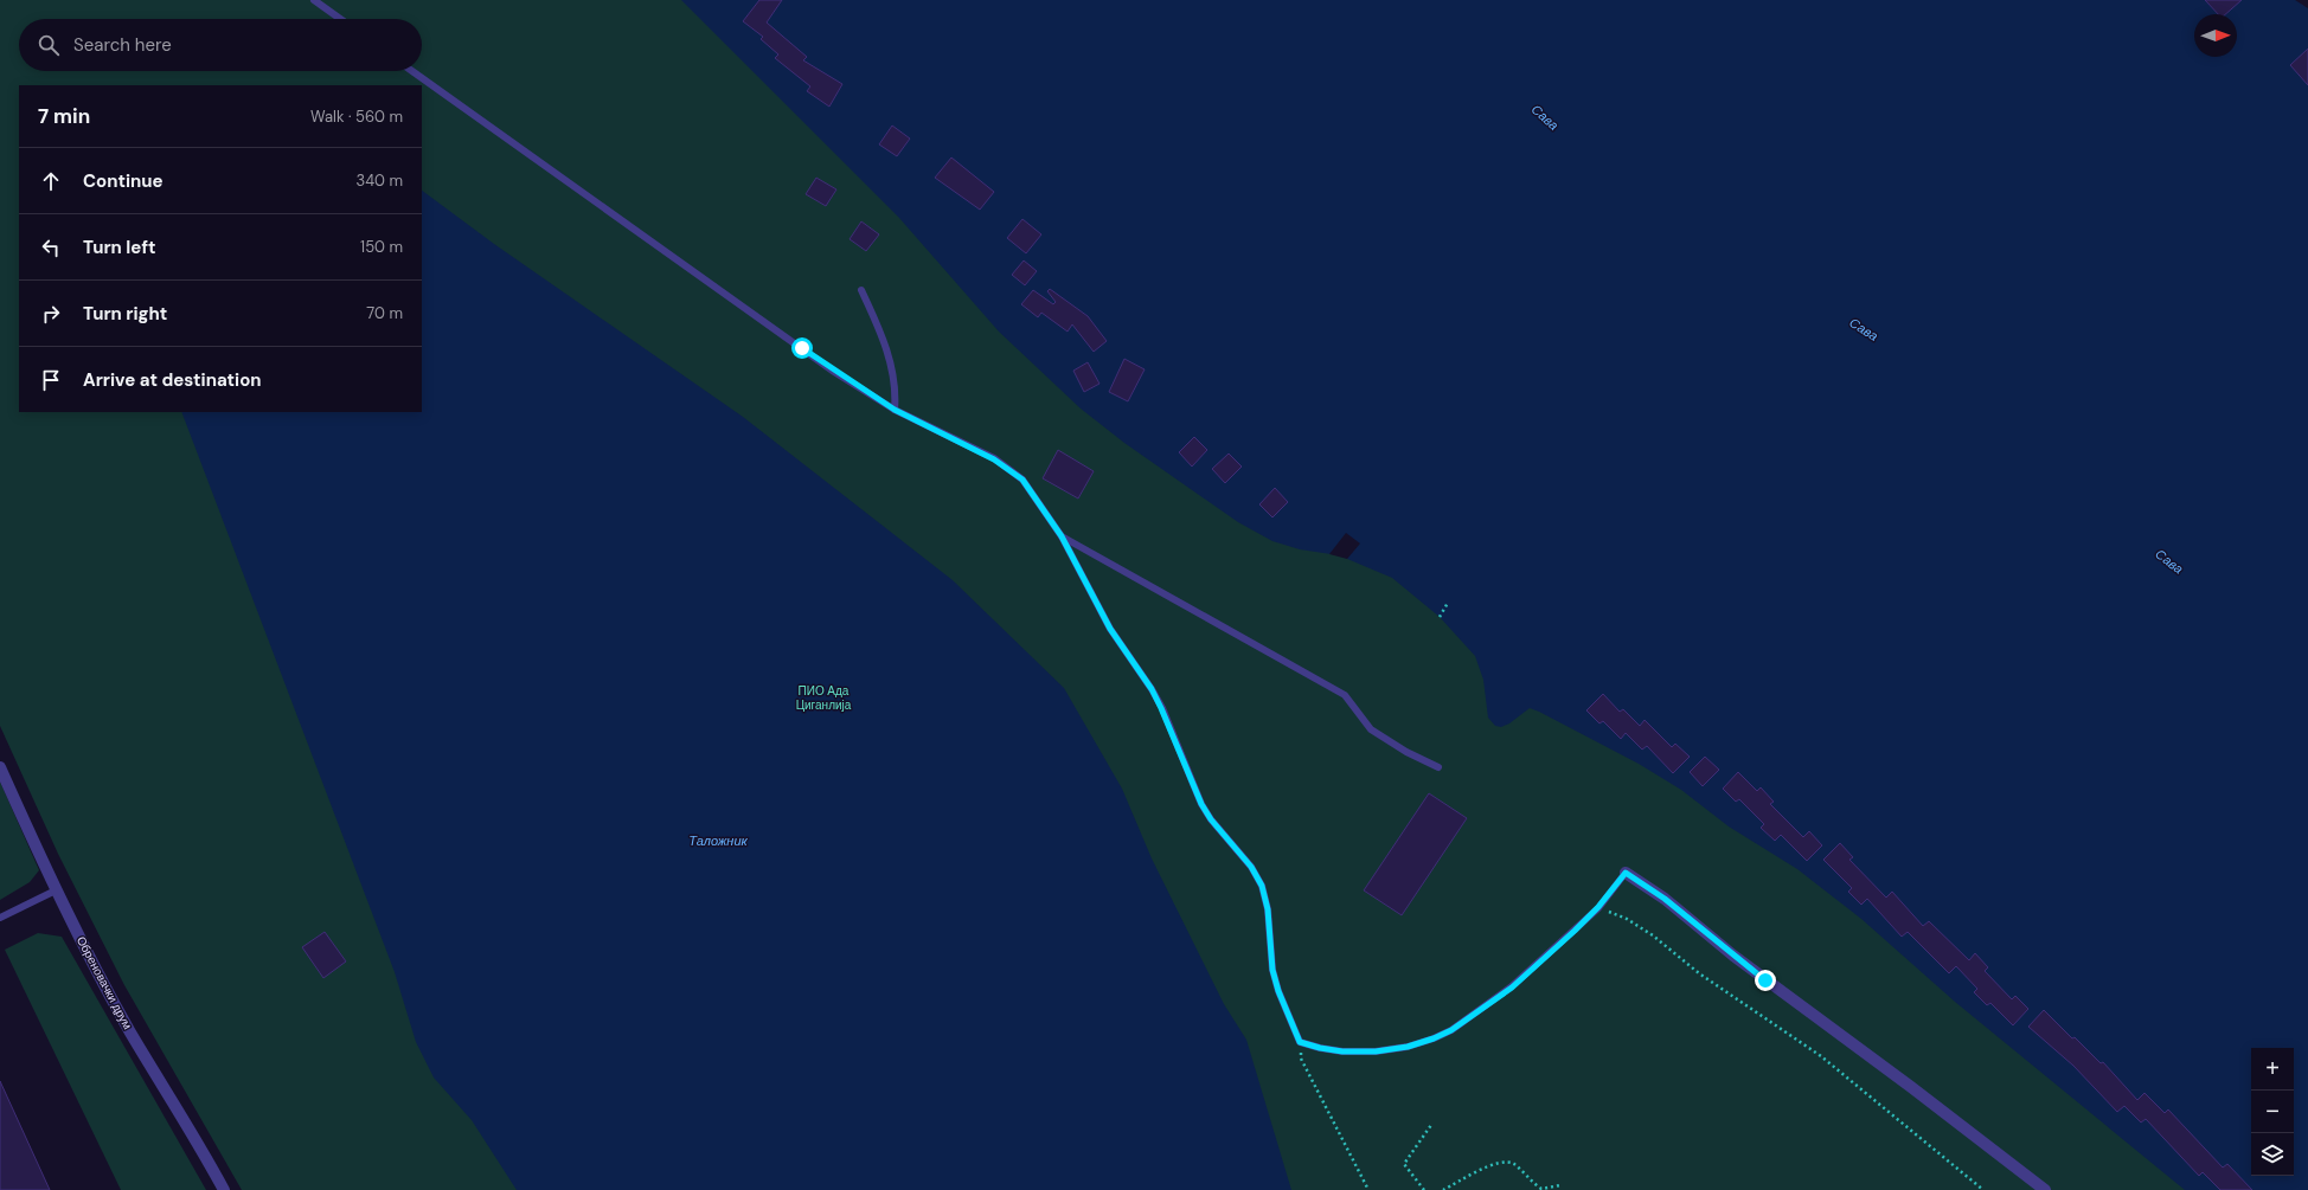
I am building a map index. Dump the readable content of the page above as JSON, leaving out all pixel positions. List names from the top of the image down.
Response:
{
  "streets": {
    "street": ["Обреновачки друм"]
  },
  "water": ["Сава", "Таложник"],
  "parks": ["ПИО Ада Циганлија"],
  "north": "right",
  "page": {
    "search": "Search here",
    "heading": ["7 min", "Walk · 560 m"],
    "list": [
      ["Continue", "340 m"],
      ["Turn left", "150 m"],
      ["Turn right", "70 m"],
      "Arrive at destination"
    ],
    "map_buttons": ["+", "−"]
  }
}
